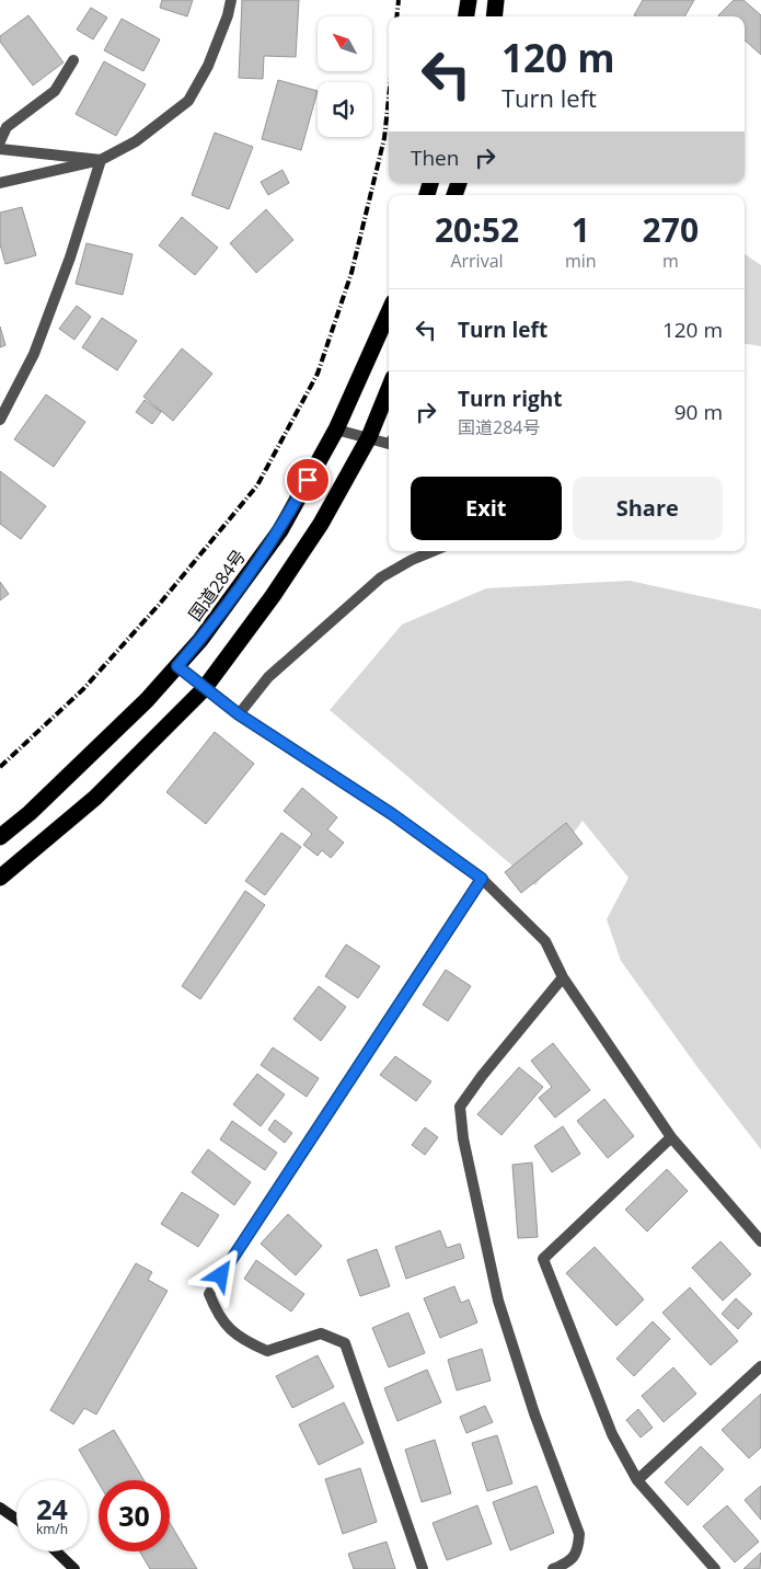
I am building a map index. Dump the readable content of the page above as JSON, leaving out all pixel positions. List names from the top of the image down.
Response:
{
  "streets": {
    "highway": ["国道284号"]
  },
  "north": "top left",
  "page": {
    "turn": ["120 m", "Turn left"],
    "then": "Then",
    "eta": [
      "20:52",
      "Arrival",
      "1",
      "min",
      "270",
      "m"
    ],
    "list": [
      {
        "name": "Turn left",
        "value": "120 m"
      },
      {
        "name": "Turn right",
        "note": "国道284号",
        "value": "90 m"
      }
    ],
    "buttons": ["Exit", "Share"],
    "speed": "24 km/h",
    "limit": "30"
  }
}
